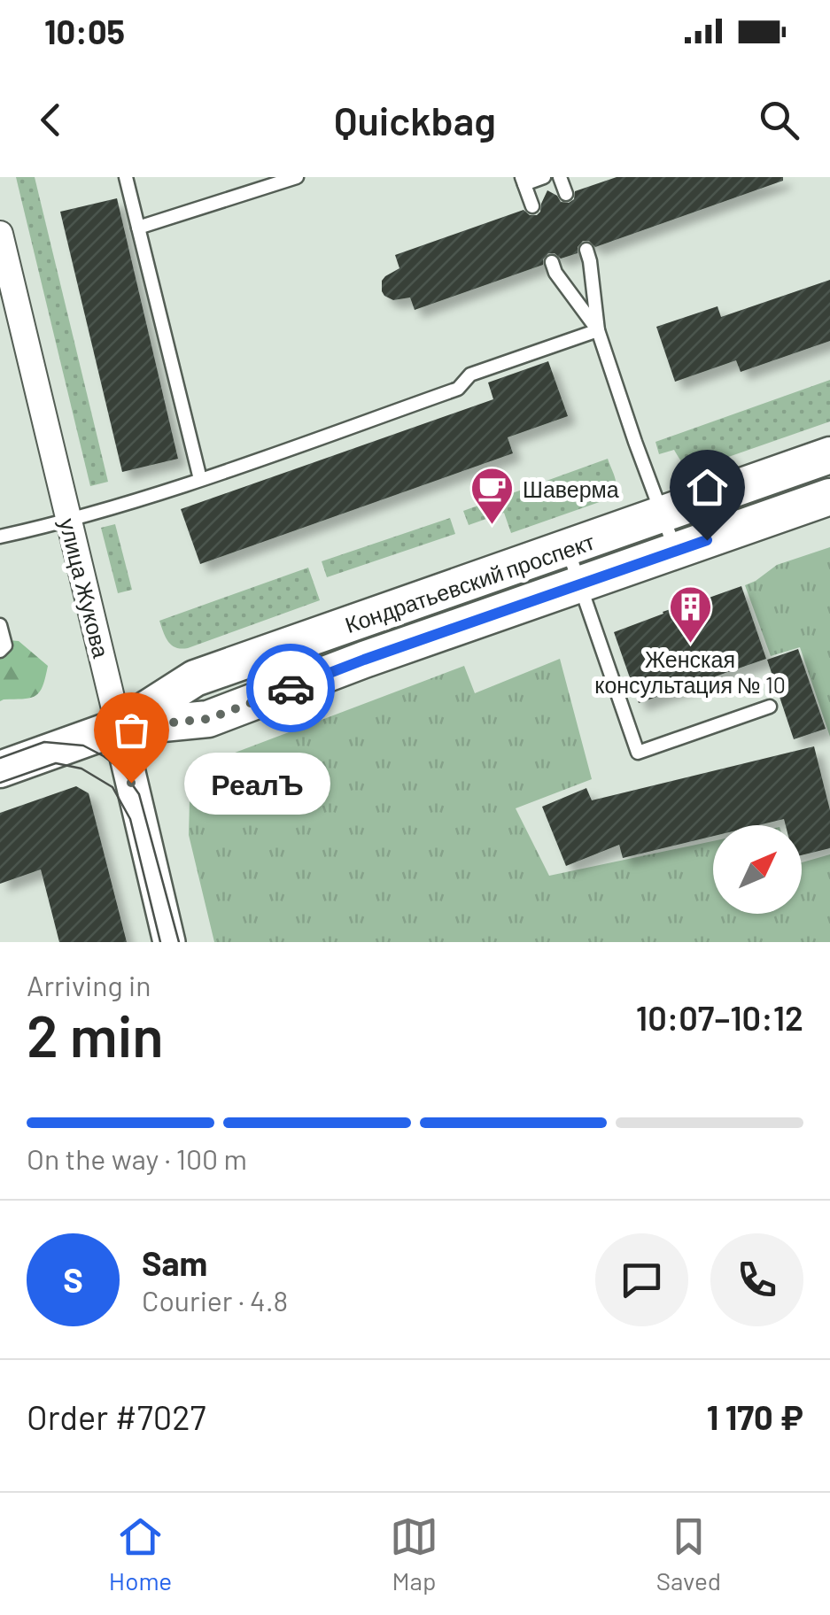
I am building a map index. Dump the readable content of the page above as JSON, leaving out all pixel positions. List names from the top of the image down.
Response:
{
  "streets": {
    "main road": ["Кондратьевский проспект"],
    "street": ["улица Жукова"]
  },
  "crossings": [
    ["Кондратьевский проспект", "улица Жукова"]
  ],
  "places": {
    "cafe": ["Шаверма"],
    "building": ["Женская консультация № 10"],
    "other": ["РеалЪ"]
  },
  "north": "top right",
  "page": {
    "status": "10:05",
    "header": "Quickbag",
    "bubble": "РеалЪ",
    "heading": ["2 min", "Arriving in", "10:07–10:12"],
    "panel": [
      "Sam",
      "Courier · 4.8",
      "Order #7027",
      "1 170 ₽"
    ],
    "bar": "On the way · 100 m",
    "round": "S",
    "tabs": ["Home", "Map", "Saved"]
  }
}
